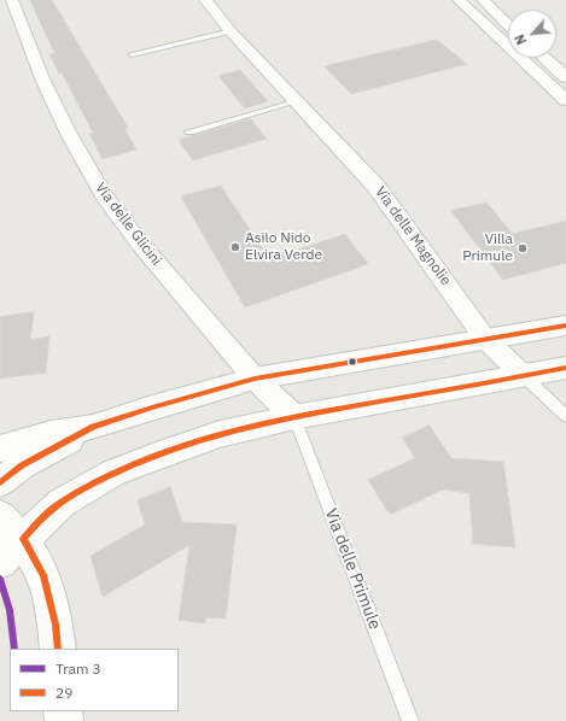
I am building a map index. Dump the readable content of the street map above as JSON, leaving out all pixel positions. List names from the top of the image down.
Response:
{
  "streets": {
    "street": ["Via delle Glicini", "Via delle Magnolie"],
    "lane": ["Via delle Primule"]
  },
  "crossings": [
    ["Via delle Glicini", "Via delle Primule"]
  ],
  "places": ["Asilo Nido Elvira Verde", "Villa Primule"],
  "lines": ["transit line 29", "tram line 3"],
  "legend": ["Tram 3", "29"],
  "north": "bottom left"
}
